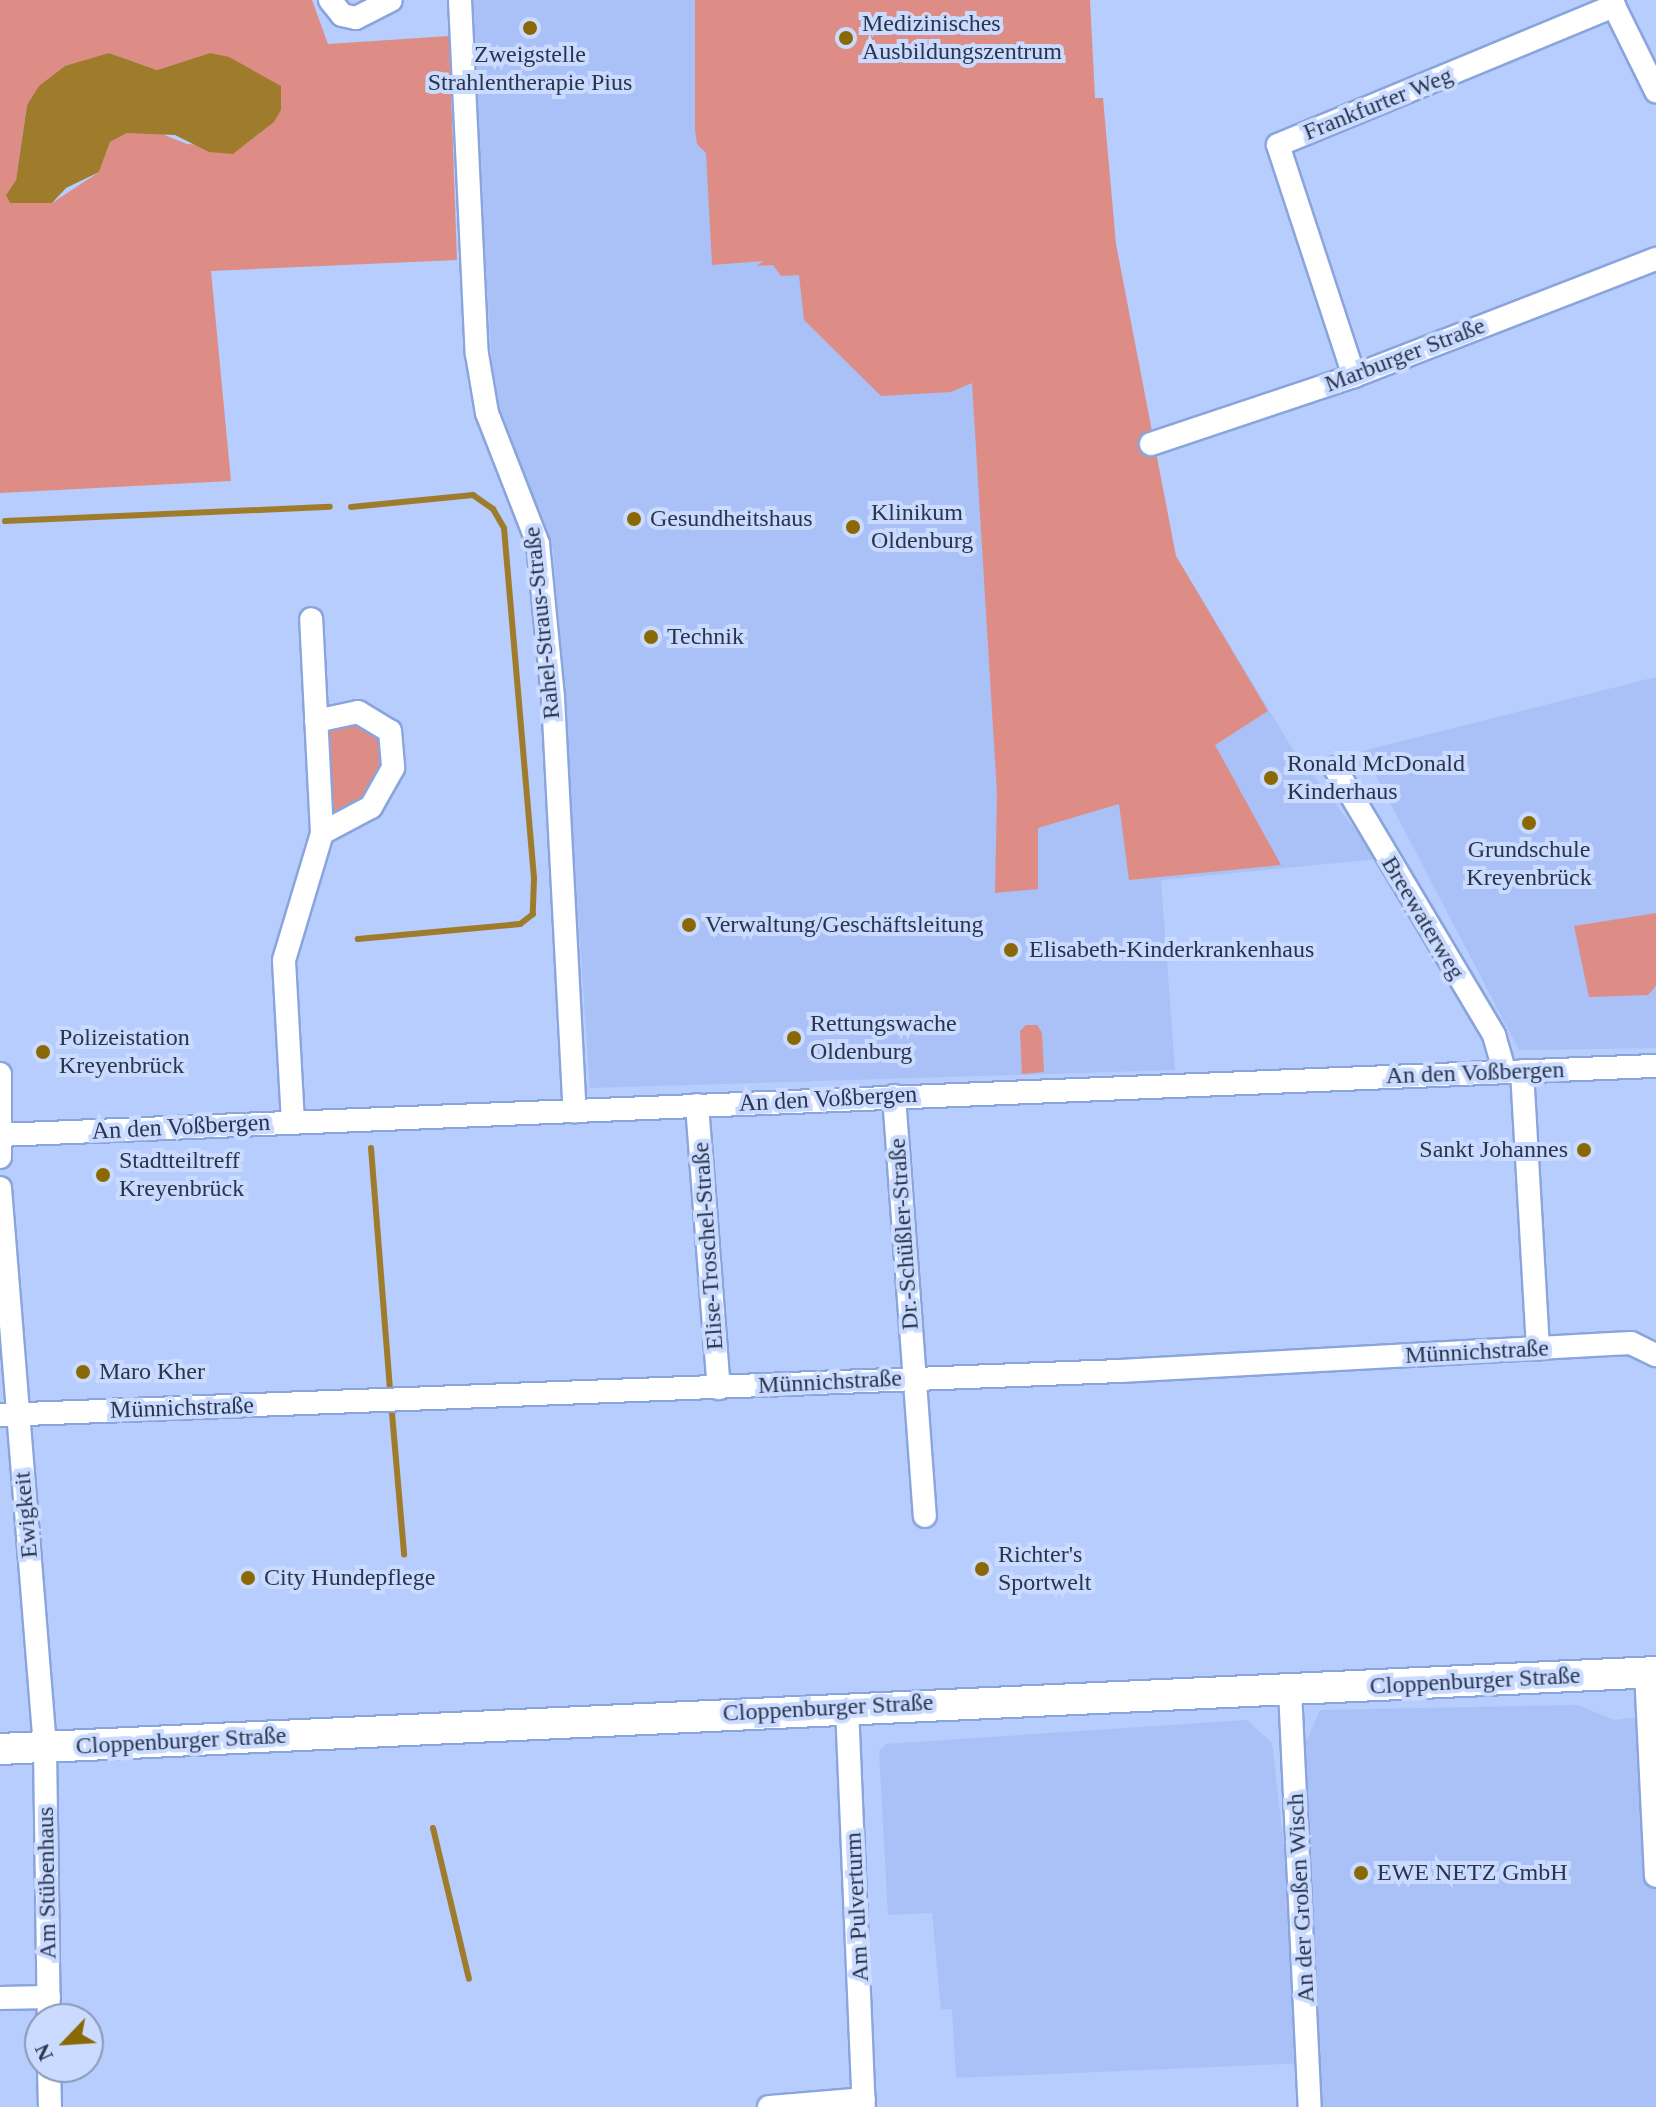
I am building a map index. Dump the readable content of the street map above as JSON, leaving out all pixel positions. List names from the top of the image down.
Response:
{
  "streets": {
    "main road": ["Cloppenburger Straße"],
    "street": [
      "Frankfurter Weg",
      "Marburger Straße",
      "Rahel-Straus-Straße",
      "Breewaterweg",
      "An den Voßbergen",
      "Dr.-Schüßler-Straße",
      "Elise-Troschel-Straße",
      "Münnichstraße",
      "Ewigkeit",
      "Am Stübenhaus",
      "An der Großen Wisch",
      "Am Pulverturm"
    ]
  },
  "crossings": [
    ["Frankfurter Weg", "Marburger Straße"],
    ["Rahel-Straus-Straße", "An den Voßbergen"],
    ["Breewaterweg", "An den Voßbergen"],
    ["Breewaterweg", "Münnichstraße"],
    ["An den Voßbergen", "Dr.-Schüßler-Straße"],
    ["An den Voßbergen", "Elise-Troschel-Straße"],
    ["Dr.-Schüßler-Straße", "Münnichstraße"],
    ["Elise-Troschel-Straße", "Münnichstraße"],
    ["Münnichstraße", "Ewigkeit"],
    ["Ewigkeit", "Cloppenburger Straße"],
    ["Ewigkeit", "Am Stübenhaus"],
    ["Cloppenburger Straße", "Am Stübenhaus"],
    ["Cloppenburger Straße", "An der Großen Wisch"],
    ["Cloppenburger Straße", "Am Pulverturm"]
  ],
  "places": [
    "Zweigstelle Strahlentherapie Pius",
    "Medizinisches Ausbildungszentrum",
    "Gesundheitshaus",
    "Klinikum Oldenburg",
    "Technik",
    "Ronald McDonald Kinderhaus",
    "Grundschule Kreyenbrück",
    "Verwaltung/Geschäftsleitung",
    "Elisabeth-Kinderkrankenhaus",
    "Rettungswache Oldenburg",
    "Polizeistation Kreyenbrück",
    "Sankt Johannes",
    "Stadtteiltreff Kreyenbrück",
    "Maro Kher",
    "Richter's Sportwelt",
    "City Hundepflege",
    "EWE NETZ GmbH"
  ],
  "north": "bottom left"
}
